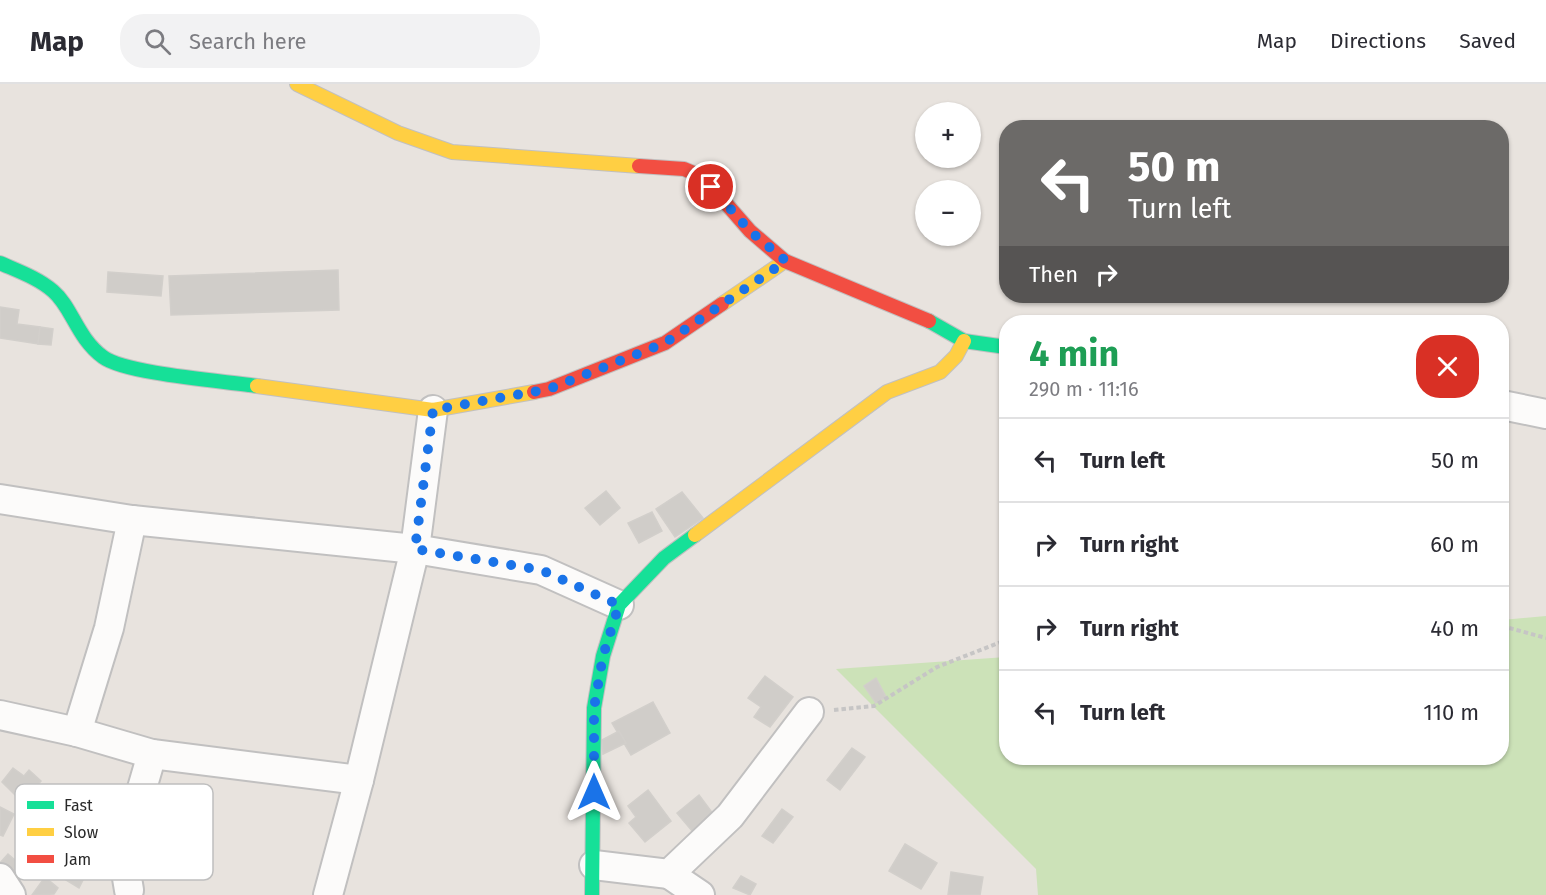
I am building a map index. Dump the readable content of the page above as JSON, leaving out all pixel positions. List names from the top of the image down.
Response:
{
  "legend": ["Fast", "Slow", "Jam"],
  "page": {
    "header": "Map",
    "search": "Search here",
    "nav": ["Map", "Directions", "Saved"],
    "map_buttons": ["+", "−"],
    "turn": ["50 m", "Turn left"],
    "then": "Then",
    "heading": ["4 min", "290 m · 11:16"],
    "list": [
      {
        "name": "Turn left",
        "value": "50 m"
      },
      {
        "name": "Turn right",
        "value": "60 m"
      },
      {
        "name": "Turn right",
        "value": "40 m"
      },
      {
        "name": "Turn left",
        "value": "110 m"
      }
    ]
  }
}
